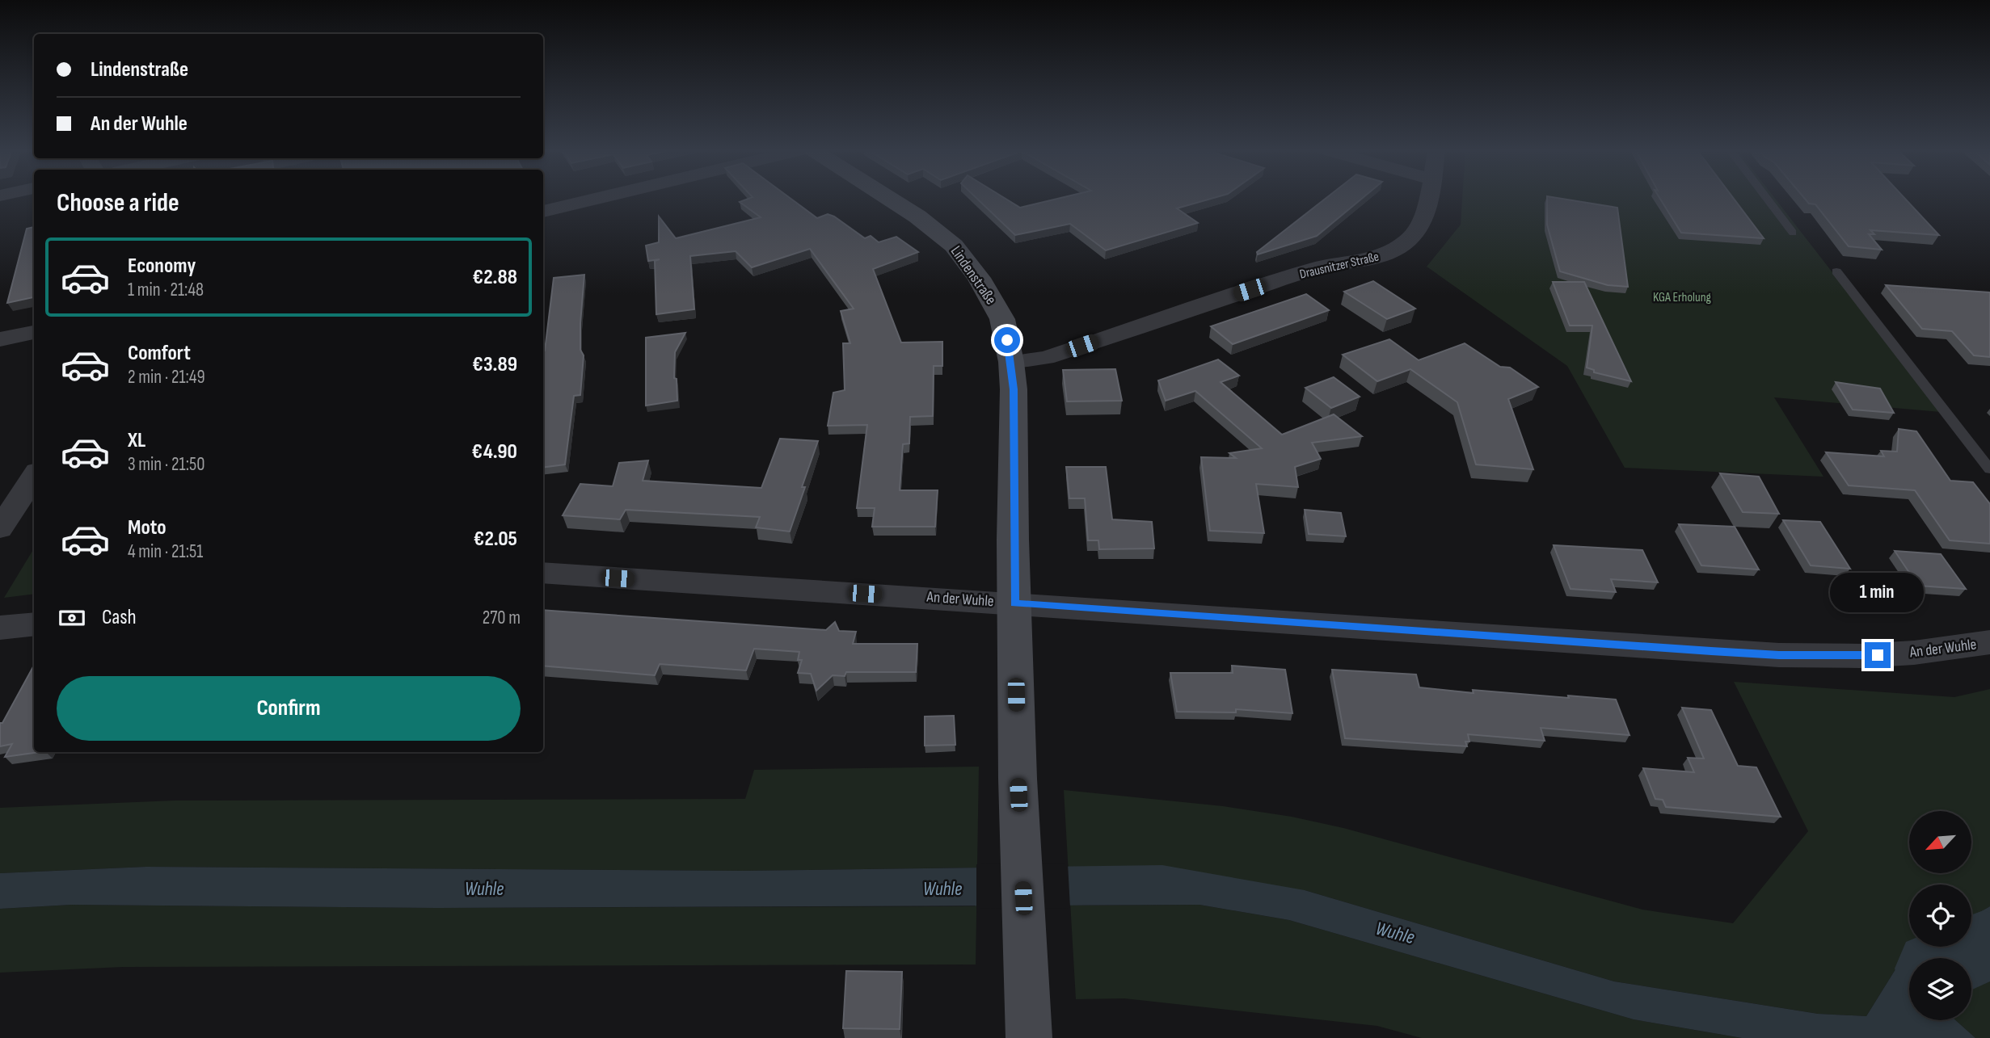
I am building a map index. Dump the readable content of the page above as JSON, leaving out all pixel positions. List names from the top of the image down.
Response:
{
  "streets": {
    "street": ["Drausnitzer Straße", "Lindenstraße", "An der Wuhle"]
  },
  "crossings": [
    ["Drausnitzer Straße", "Lindenstraße"],
    ["Lindenstraße", "An der Wuhle"]
  ],
  "water": ["Wuhle"],
  "parks": ["KGA Erholung"],
  "north": "bottom left",
  "page": {
    "banner": ["Lindenstraße", "An der Wuhle"],
    "heading": "Choose a ride",
    "list": [
      {
        "name": "Economy",
        "note": "1 min · 21:48",
        "value": "€2.88"
      },
      {
        "name": "Comfort",
        "note": "2 min · 21:49",
        "value": "€3.89"
      },
      {
        "name": "XL",
        "note": "3 min · 21:50",
        "value": "€4.90"
      },
      {
        "name": "Moto",
        "note": "4 min · 21:51",
        "value": "€2.05"
      }
    ],
    "bubble": "1 min",
    "pay": ["Cash", "270 m"],
    "buttons": "Confirm"
  }
}
